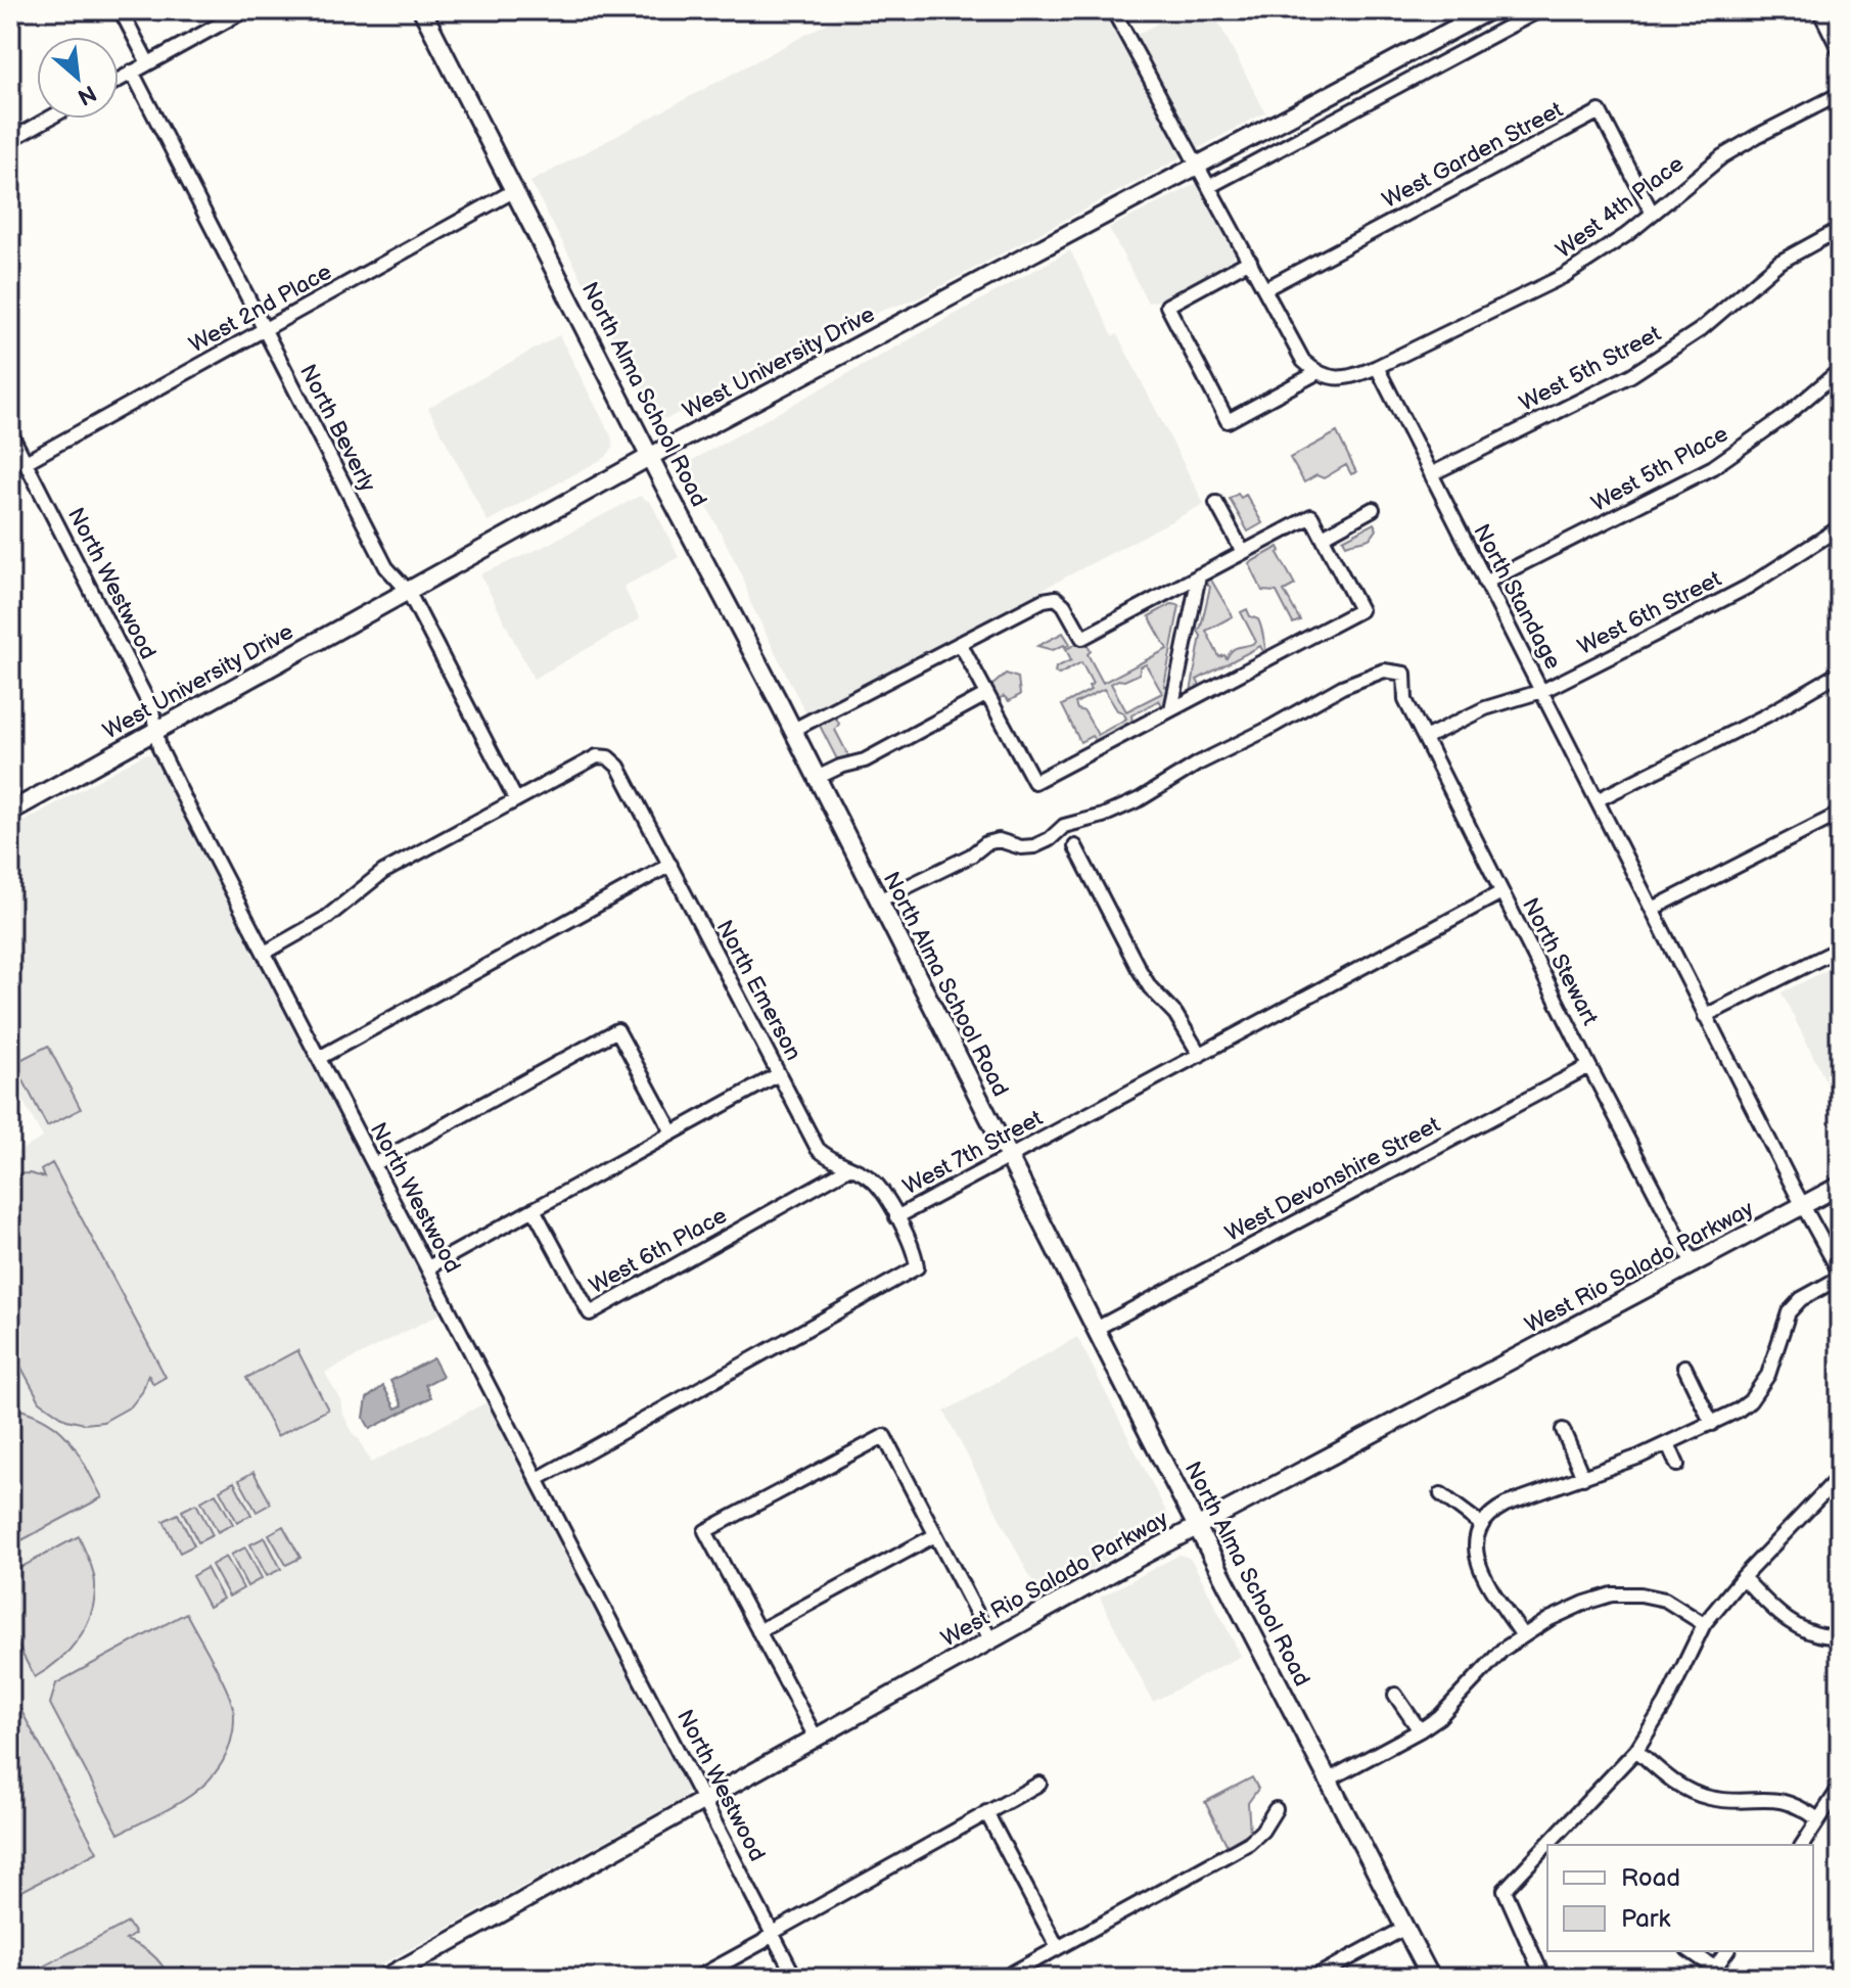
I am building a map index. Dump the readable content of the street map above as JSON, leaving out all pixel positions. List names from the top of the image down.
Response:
{
  "streets": {
    "main road": ["West University Drive", "North Alma School Road", "West Rio Salado Parkway"],
    "street": [
      "West Garden Street",
      "West 4th Place",
      "West 2nd Place",
      "West 5th Street",
      "North Beverly",
      "West 5th Place",
      "North Westwood",
      "North Standage",
      "West 6th Street",
      "North Stewart",
      "North Emerson",
      "West 7th Street",
      "West Devonshire Street",
      "West 6th Place"
    ]
  },
  "crossings": [
    ["West Garden Street", "West 4th Place"],
    ["West 4th Place", "North Standage"],
    ["West 2nd Place", "North Alma School Road"],
    ["West 2nd Place", "North Beverly"],
    ["West 2nd Place", "North Westwood"],
    ["West University Drive", "North Alma School Road"],
    ["West University Drive", "North Beverly"],
    ["West University Drive", "North Westwood"],
    ["West 5th Street", "North Standage"],
    ["North Alma School Road", "North Stewart"],
    ["North Alma School Road", "West 7th Street"],
    ["North Alma School Road", "West Devonshire Street"],
    ["North Alma School Road", "West Rio Salado Parkway"],
    ["North Beverly", "North Emerson"],
    ["West 5th Place", "North Standage"],
    ["North Westwood", "West 7th Street"],
    ["North Westwood", "West Rio Salado Parkway"],
    ["North Standage", "West 6th Street"],
    ["North Standage", "West Rio Salado Parkway"],
    ["West 6th Street", "North Stewart"],
    ["North Stewart", "West 7th Street"],
    ["North Stewart", "West Devonshire Street"],
    ["North Stewart", "West Rio Salado Parkway"],
    ["North Emerson", "West 7th Street"],
    ["North Emerson", "West 6th Place"]
  ],
  "legend": ["Road", "Park"],
  "north": "bottom right"
}
